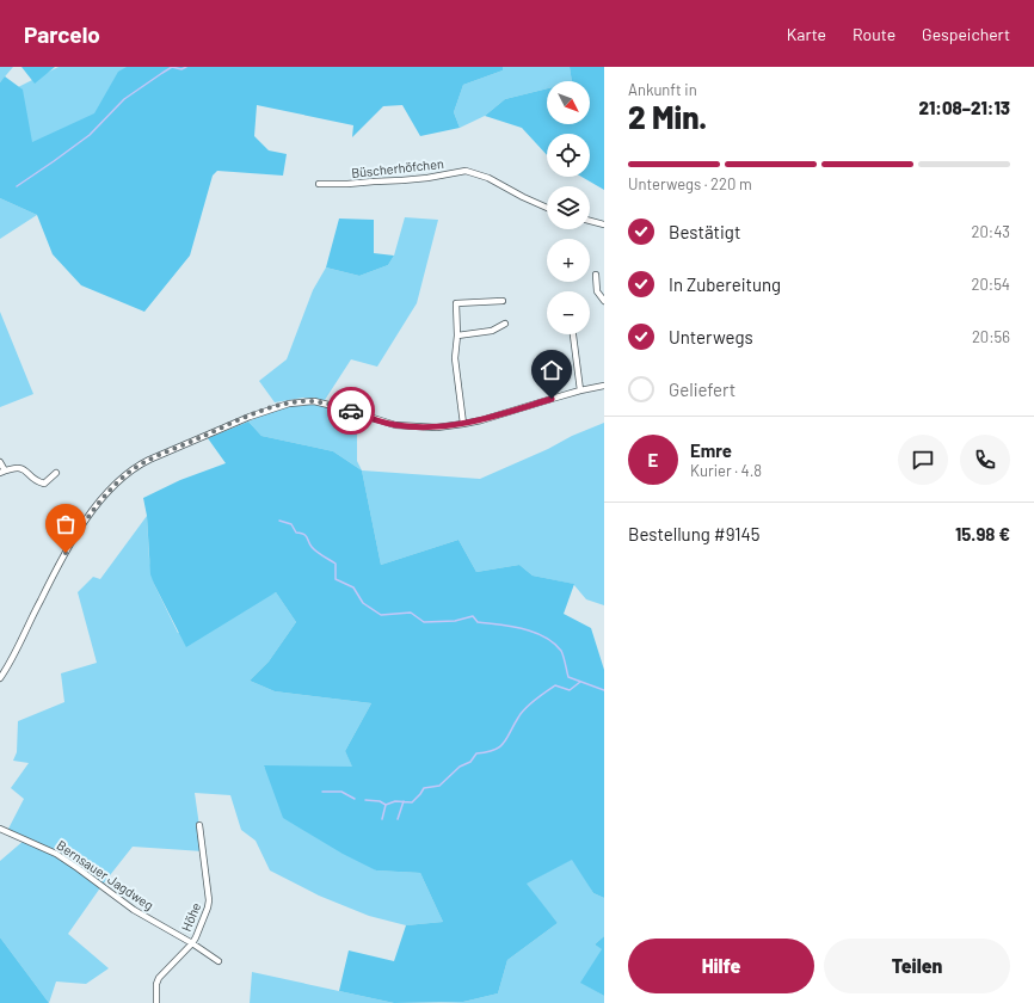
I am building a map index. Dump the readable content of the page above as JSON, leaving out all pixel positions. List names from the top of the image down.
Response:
{
  "streets": {
    "street": ["Büscherhöfchen", "Bernsauer Jagdweg", "Höhe"]
  },
  "crossings": [
    ["Bernsauer Jagdweg", "Höhe"]
  ],
  "north": "bottom right",
  "page": {
    "header": "Parcelo",
    "nav": ["Karte", "Route", "Gespeichert"],
    "heading": ["2 Min.", "Ankunft in", "21:08–21:13"],
    "panel": [
      "Emre",
      "Kurier · 4.8",
      "Bestellung #9145",
      "15.98 €"
    ],
    "map_buttons": ["+", "−"],
    "bar": "Unterwegs · 220 m",
    "list": [
      ["Bestätigt", "20:43"],
      ["In Zubereitung", "20:54"],
      ["Unterwegs", "20:56"],
      "Geliefert"
    ],
    "round": "E",
    "buttons": ["Hilfe", "Teilen"]
  }
}
